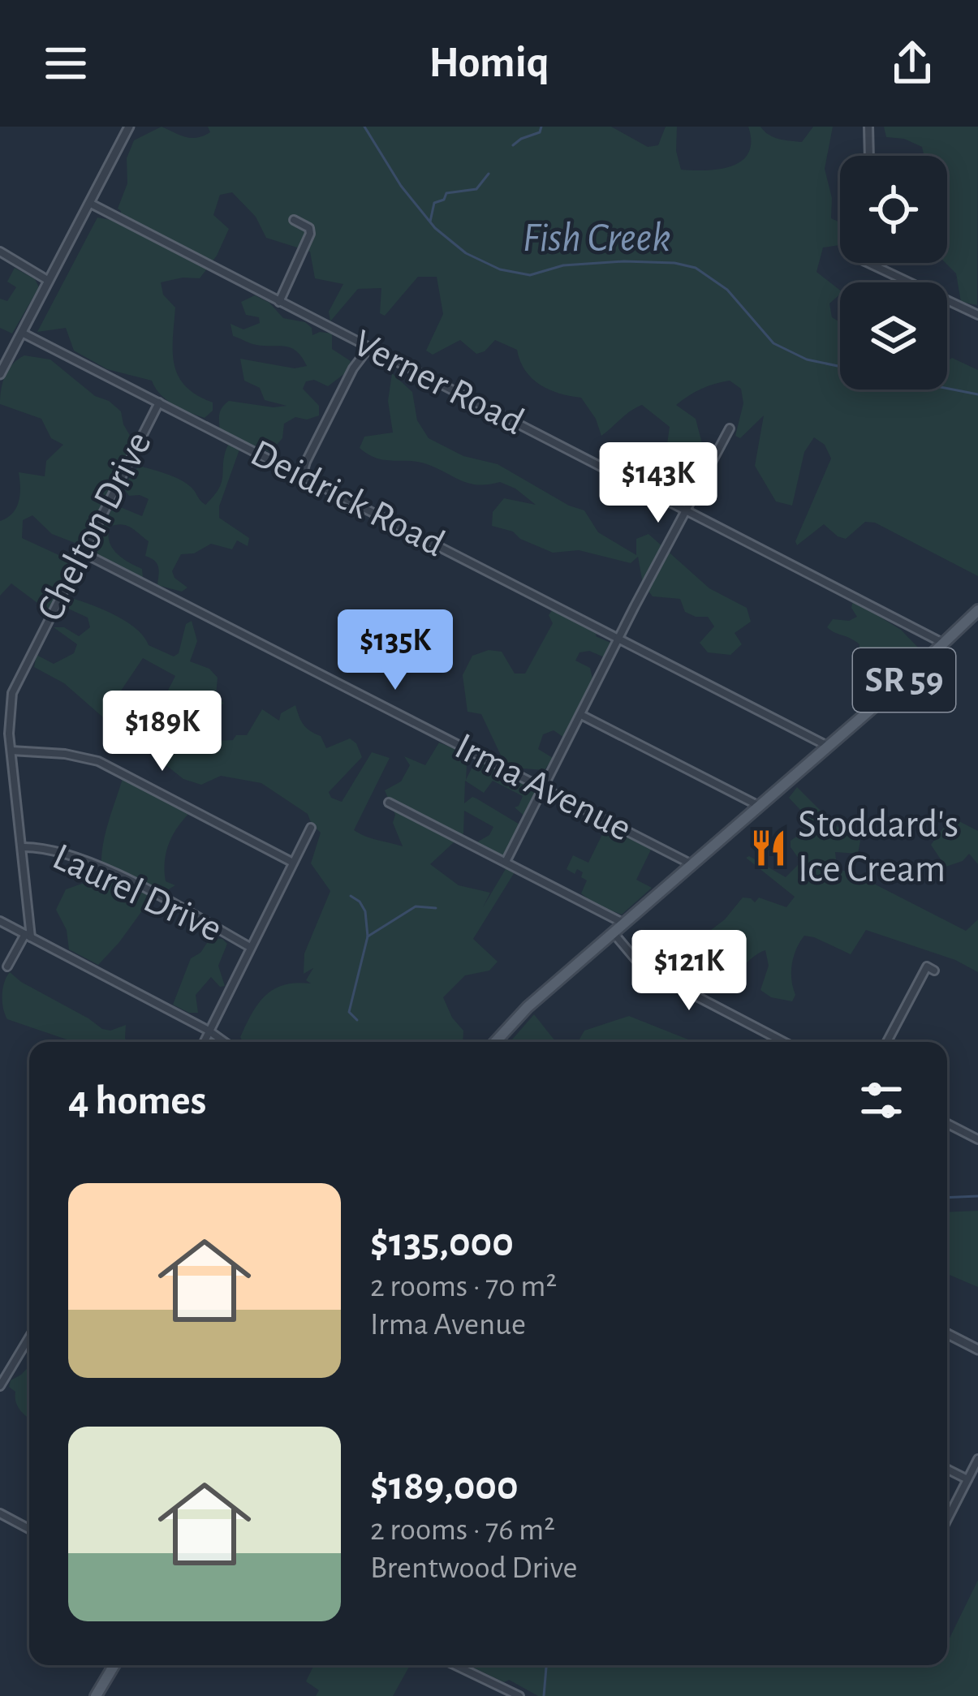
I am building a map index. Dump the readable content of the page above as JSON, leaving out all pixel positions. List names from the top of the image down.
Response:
{
  "streets": {
    "main road": ["SR 59"],
    "street": [
      "Verner Road",
      "Deidrick Road",
      "Chelton Drive",
      "Irma Avenue",
      "Laurel Drive"
    ]
  },
  "crossings": [
    ["Verner Road", "SR 59"],
    ["Deidrick Road", "Chelton Drive"],
    ["Deidrick Road", "SR 59"],
    ["Chelton Drive", "Irma Avenue"],
    ["Chelton Drive", "Laurel Drive"],
    ["SR 59", "Irma Avenue"]
  ],
  "water": ["Fish Creek"],
  "places": {
    "restaurant": ["Stoddard's Ice Cream"]
  },
  "page": {
    "header": "Homiq",
    "price": [
      "$143K",
      "$135K",
      "$189K",
      "$121K"
    ],
    "heading": "4 homes",
    "list": [
      {
        "name": "$135,000",
        "note": "2 rooms · 70 m² · Irma Avenue"
      },
      {
        "name": "$189,000",
        "note": "2 rooms · 76 m² · Brentwood Drive"
      }
    ]
  }
}
